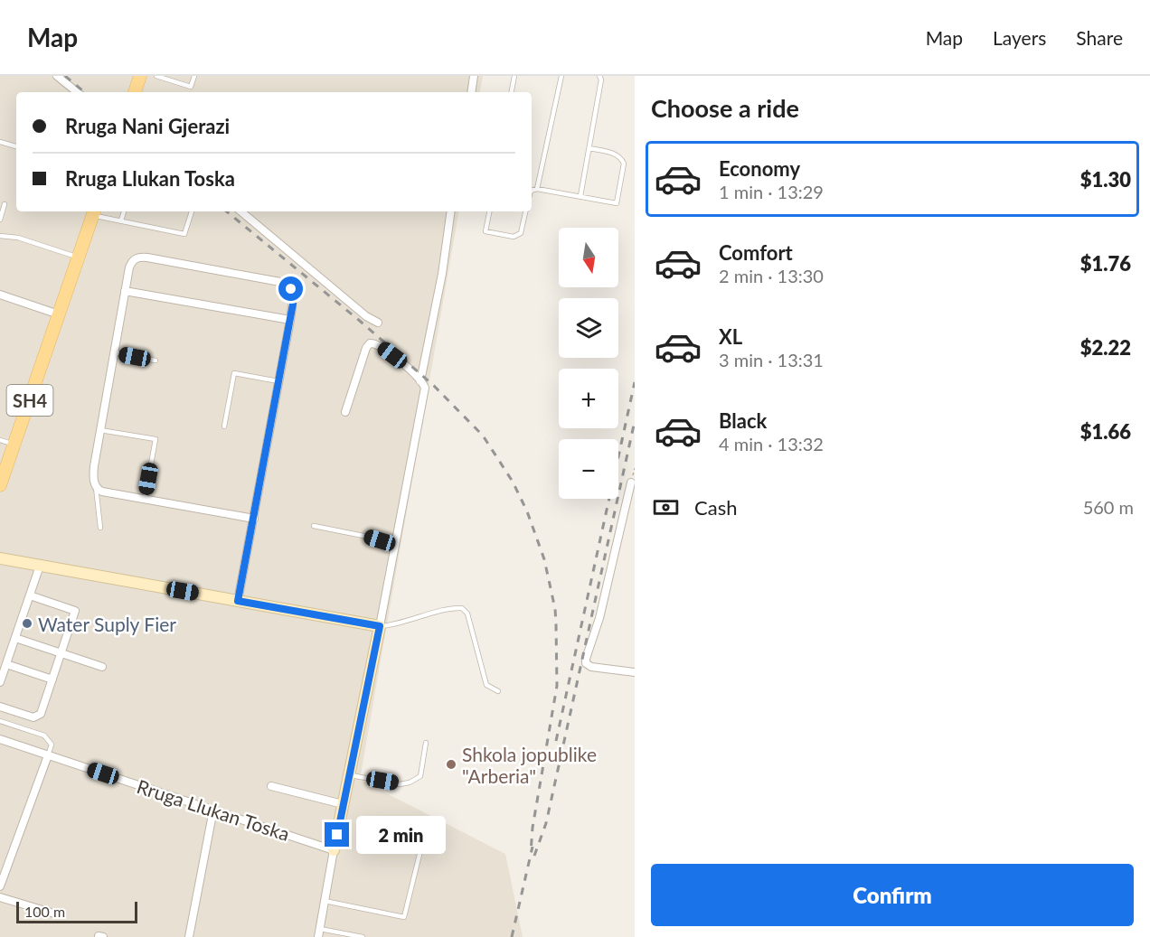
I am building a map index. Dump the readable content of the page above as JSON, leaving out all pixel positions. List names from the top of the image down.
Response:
{
  "streets": {
    "main road": ["SH4"],
    "street": ["Rruga Llukan Toska"]
  },
  "places": ["Water Suply Fier", "Shkola jopublike \"Arberia\""],
  "scale_bar": "100 m",
  "north": "bottom",
  "page": {
    "header": "Map",
    "nav": ["Map", "Layers", "Share"],
    "heading": "Choose a ride",
    "banner": ["Rruga Nani Gjerazi", "Rruga Llukan Toska"],
    "list": [
      {
        "name": "Economy",
        "note": "1 min · 13:29",
        "value": "$1.30"
      },
      {
        "name": "Comfort",
        "note": "2 min · 13:30",
        "value": "$1.76"
      },
      {
        "name": "XL",
        "note": "3 min · 13:31",
        "value": "$2.22"
      },
      {
        "name": "Black",
        "note": "4 min · 13:32",
        "value": "$1.66"
      }
    ],
    "map_buttons": ["+", "−"],
    "pay": ["Cash", "560 m"],
    "bubble": "2 min",
    "buttons": "Confirm",
    "scale": "100 m"
  }
}
